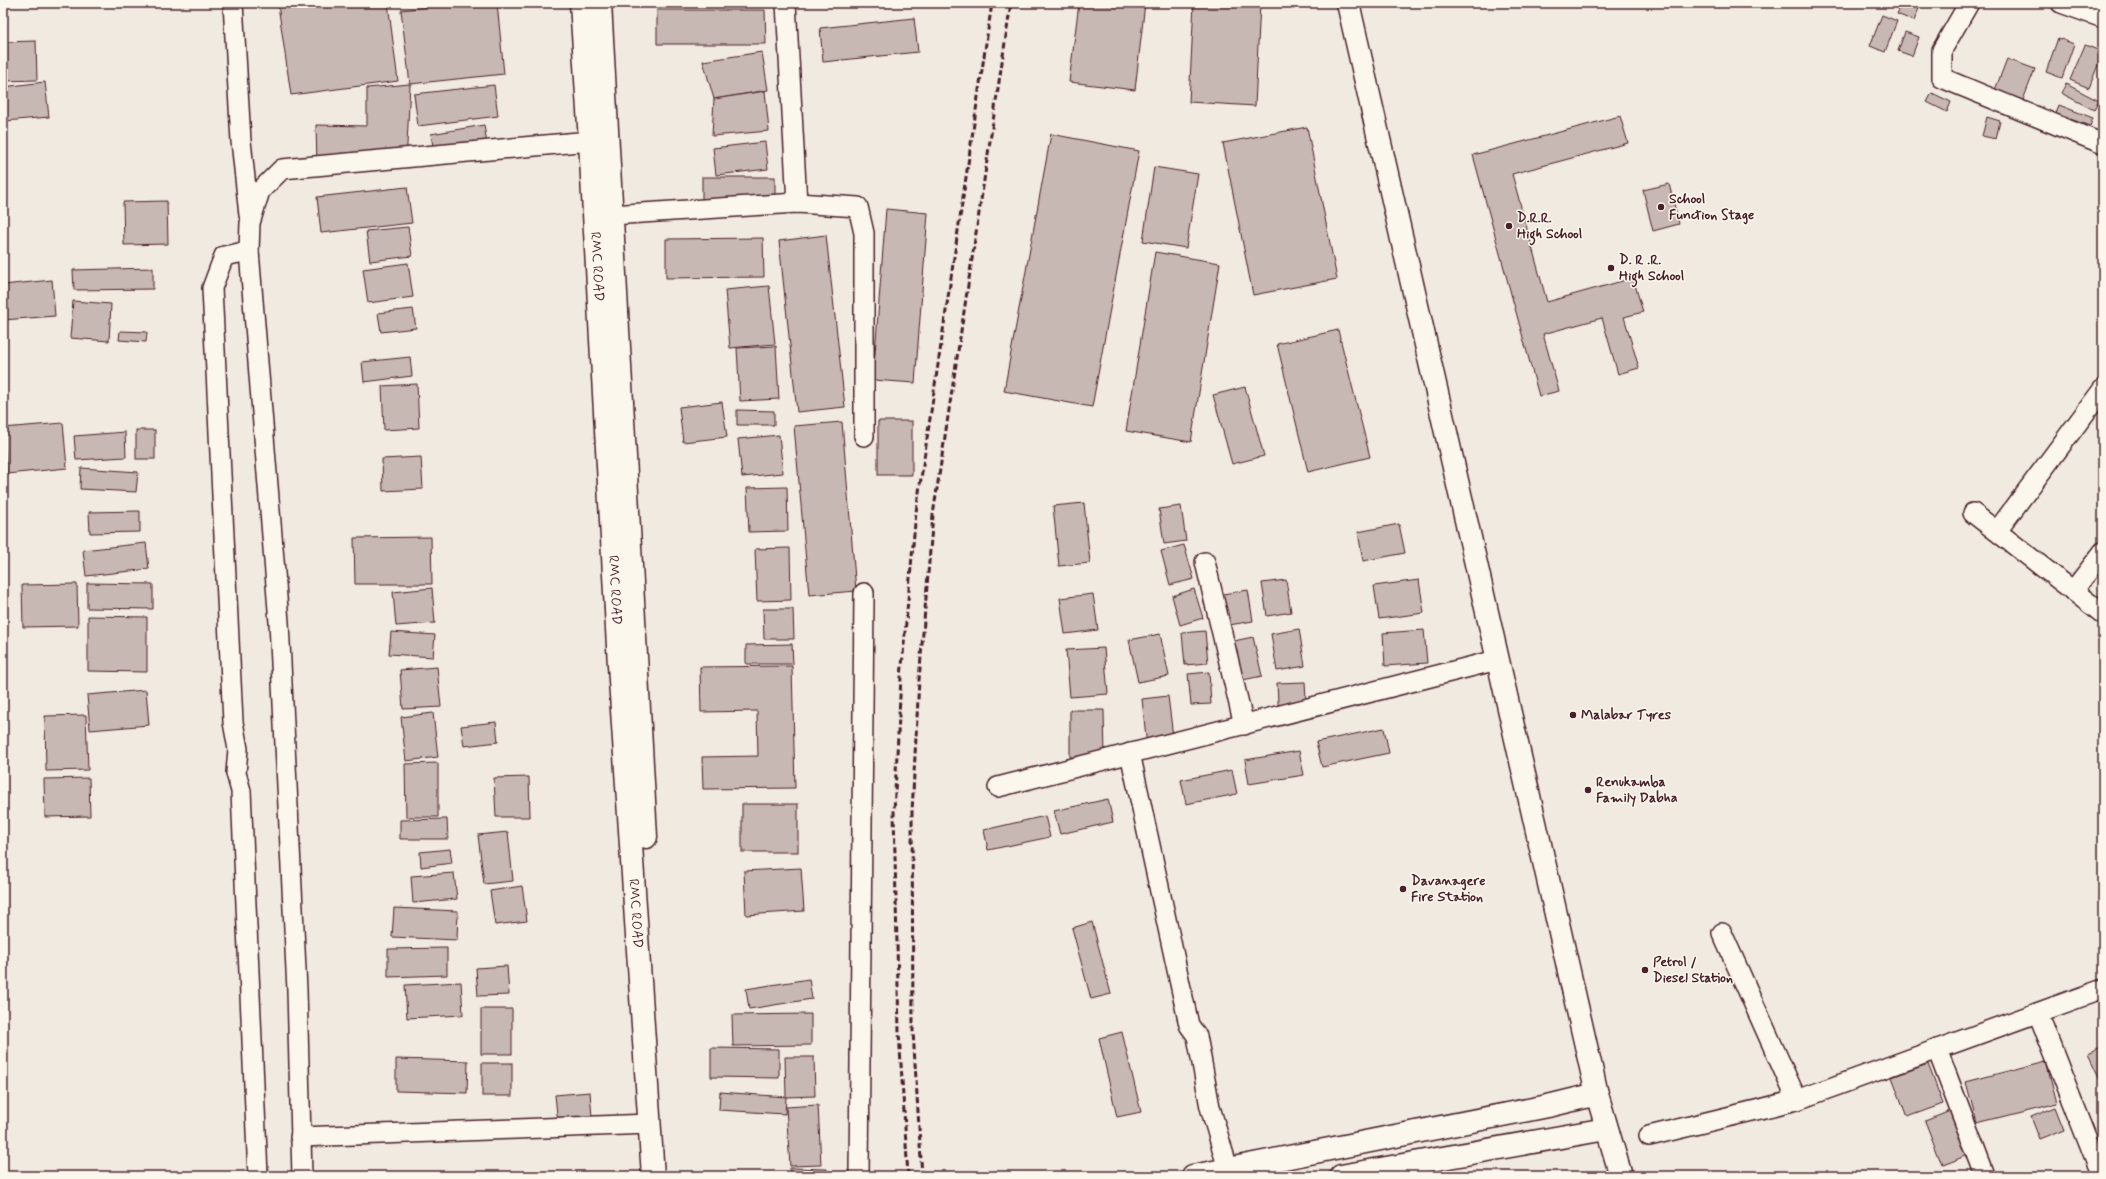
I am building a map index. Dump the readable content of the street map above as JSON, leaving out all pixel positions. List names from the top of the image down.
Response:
{
  "streets": {
    "street": ["RMC ROAD"]
  },
  "places": [
    "School Function Stage",
    "D.R.R. High School",
    "D. R .R. High School",
    "Malabar Tyres",
    "Renukamba Family Dabha",
    "Davanagere Fire Station",
    "Petrol / Diesel Station"
  ]
}
